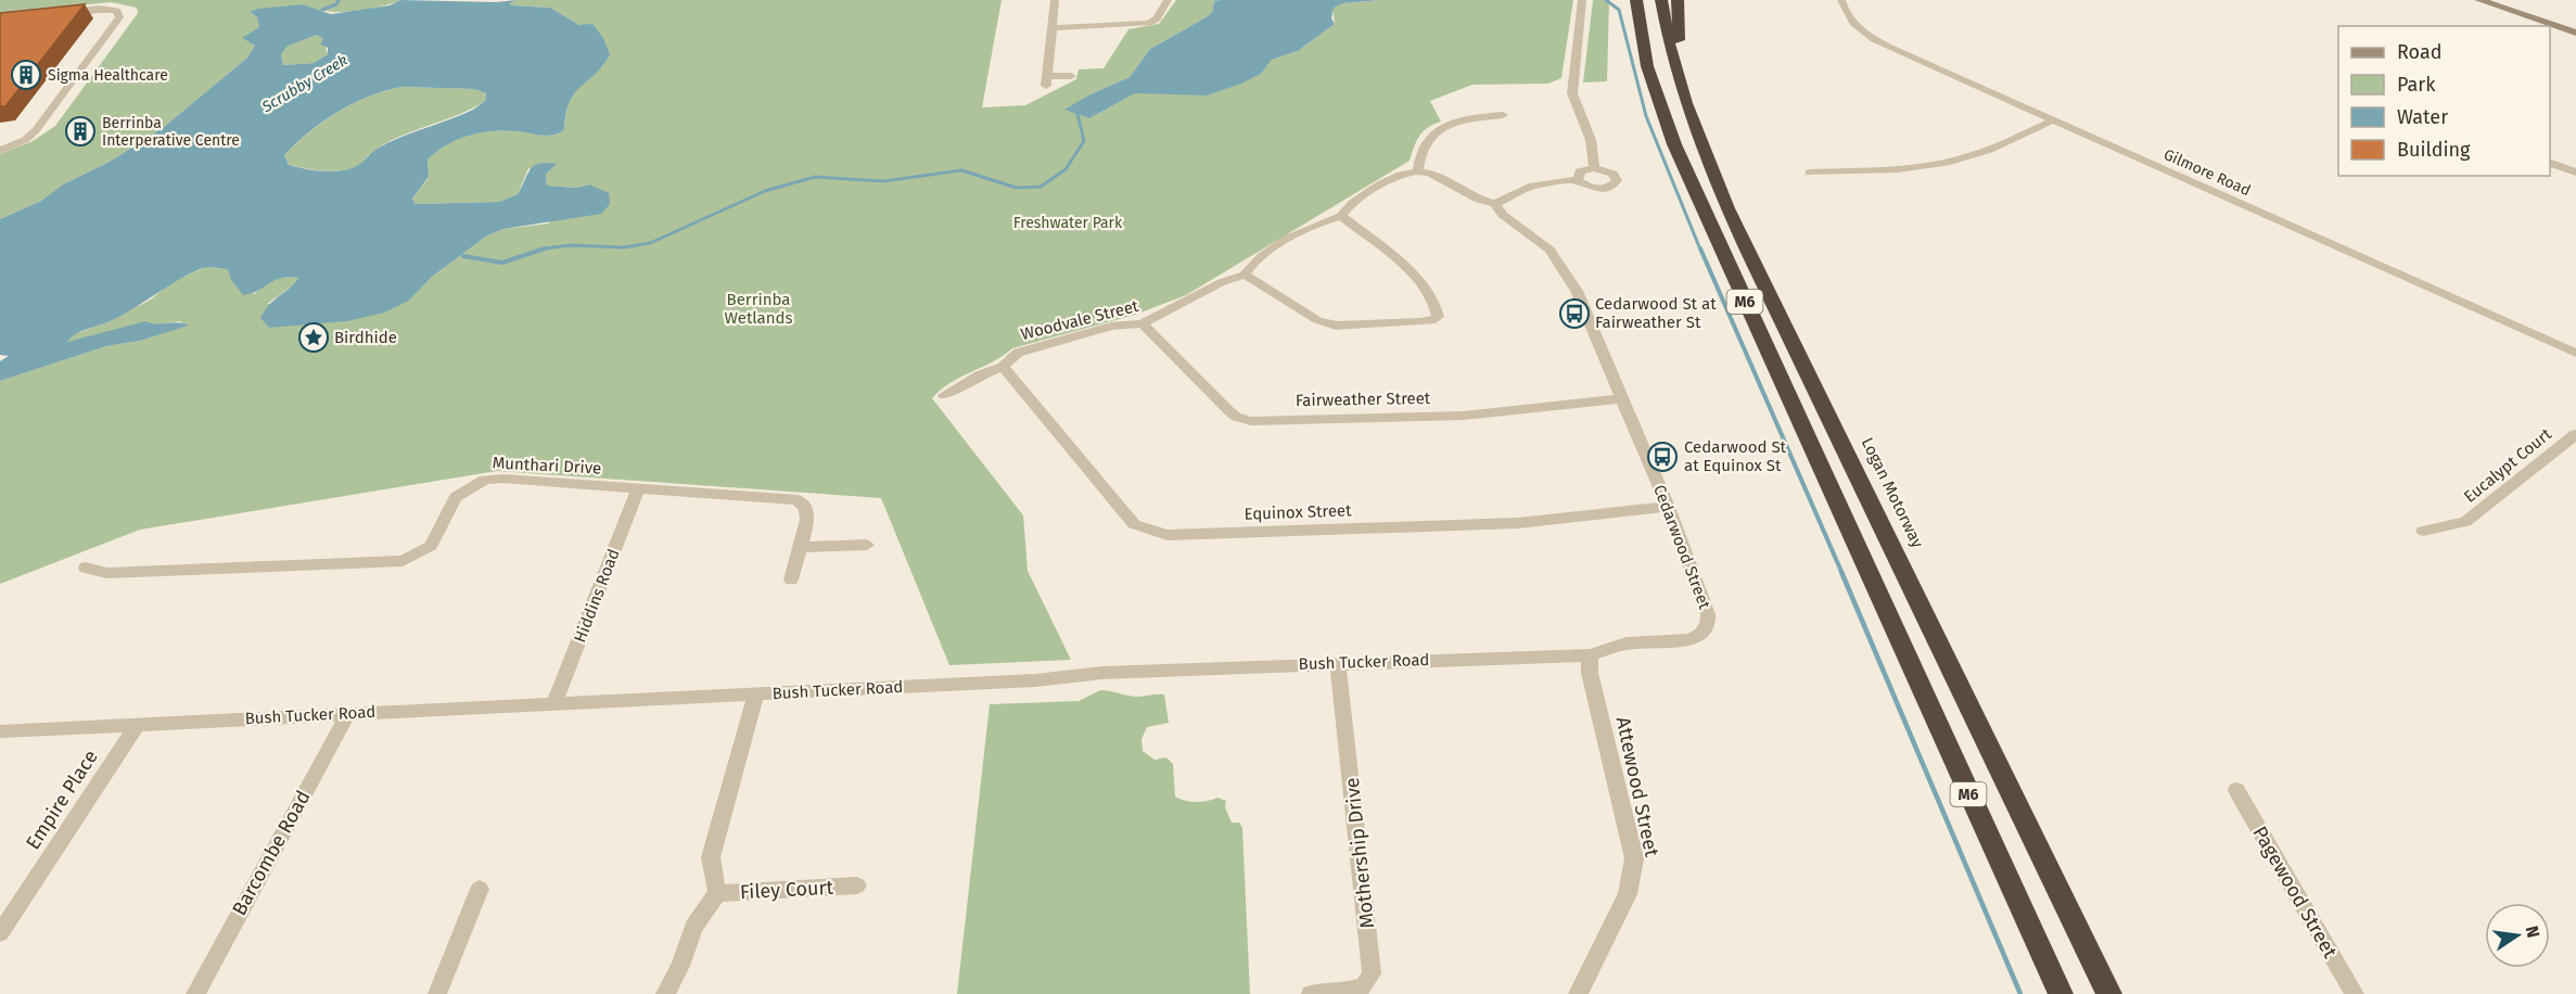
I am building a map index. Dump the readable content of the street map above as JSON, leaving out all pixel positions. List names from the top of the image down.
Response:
{
  "streets": {
    "highway": ["M6", "Logan Motorway"],
    "street": [
      "Gilmore Road",
      "Woodvale Street",
      "Fairweather Street",
      "Munthari Drive",
      "Eucalypt Court",
      "Equinox Street",
      "Cedarwood Street",
      "Hiddins Road",
      "Bush Tucker Road",
      "Attewood Street",
      "Empire Place",
      "Barcombe Road",
      "Mothership Drive",
      "Filey Court",
      "Pagewood Street"
    ]
  },
  "crossings": [
    ["Woodvale Street", "Fairweather Street"],
    ["Woodvale Street", "Equinox Street"],
    ["Fairweather Street", "Cedarwood Street"],
    ["Munthari Drive", "Hiddins Road"],
    ["Equinox Street", "Cedarwood Street"],
    ["Cedarwood Street", "Bush Tucker Road"],
    ["Hiddins Road", "Bush Tucker Road"],
    ["Bush Tucker Road", "Attewood Street"],
    ["Bush Tucker Road", "Empire Place"],
    ["Bush Tucker Road", "Barcombe Road"],
    ["Bush Tucker Road", "Mothership Drive"]
  ],
  "water": ["Scrubby Creek"],
  "parks": ["Freshwater Park", "Berrinba Wetlands"],
  "places": {
    "building": ["Sigma Healthcare", "Berrinba Interperative Centre"],
    "bus stop": ["Cedarwood St at Fairweather St", "Cedarwood St at Equinox St"],
    "place": ["Birdhide"]
  },
  "legend": [
    "Road",
    "Park",
    "Water",
    "Building"
  ],
  "north": "right"
}
